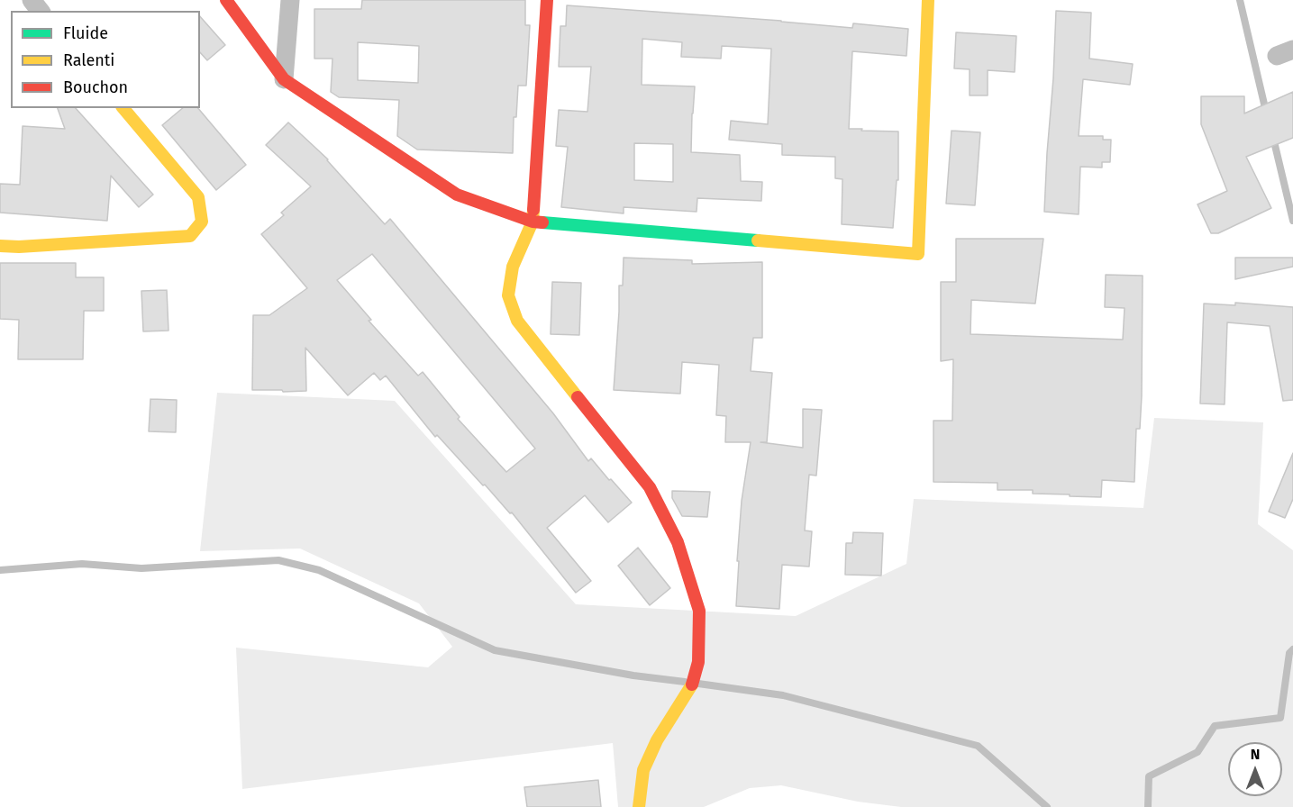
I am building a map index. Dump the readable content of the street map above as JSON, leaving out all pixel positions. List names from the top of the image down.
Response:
{
  "legend": ["Fluide", "Ralenti", "Bouchon"],
  "north": "top"
}
